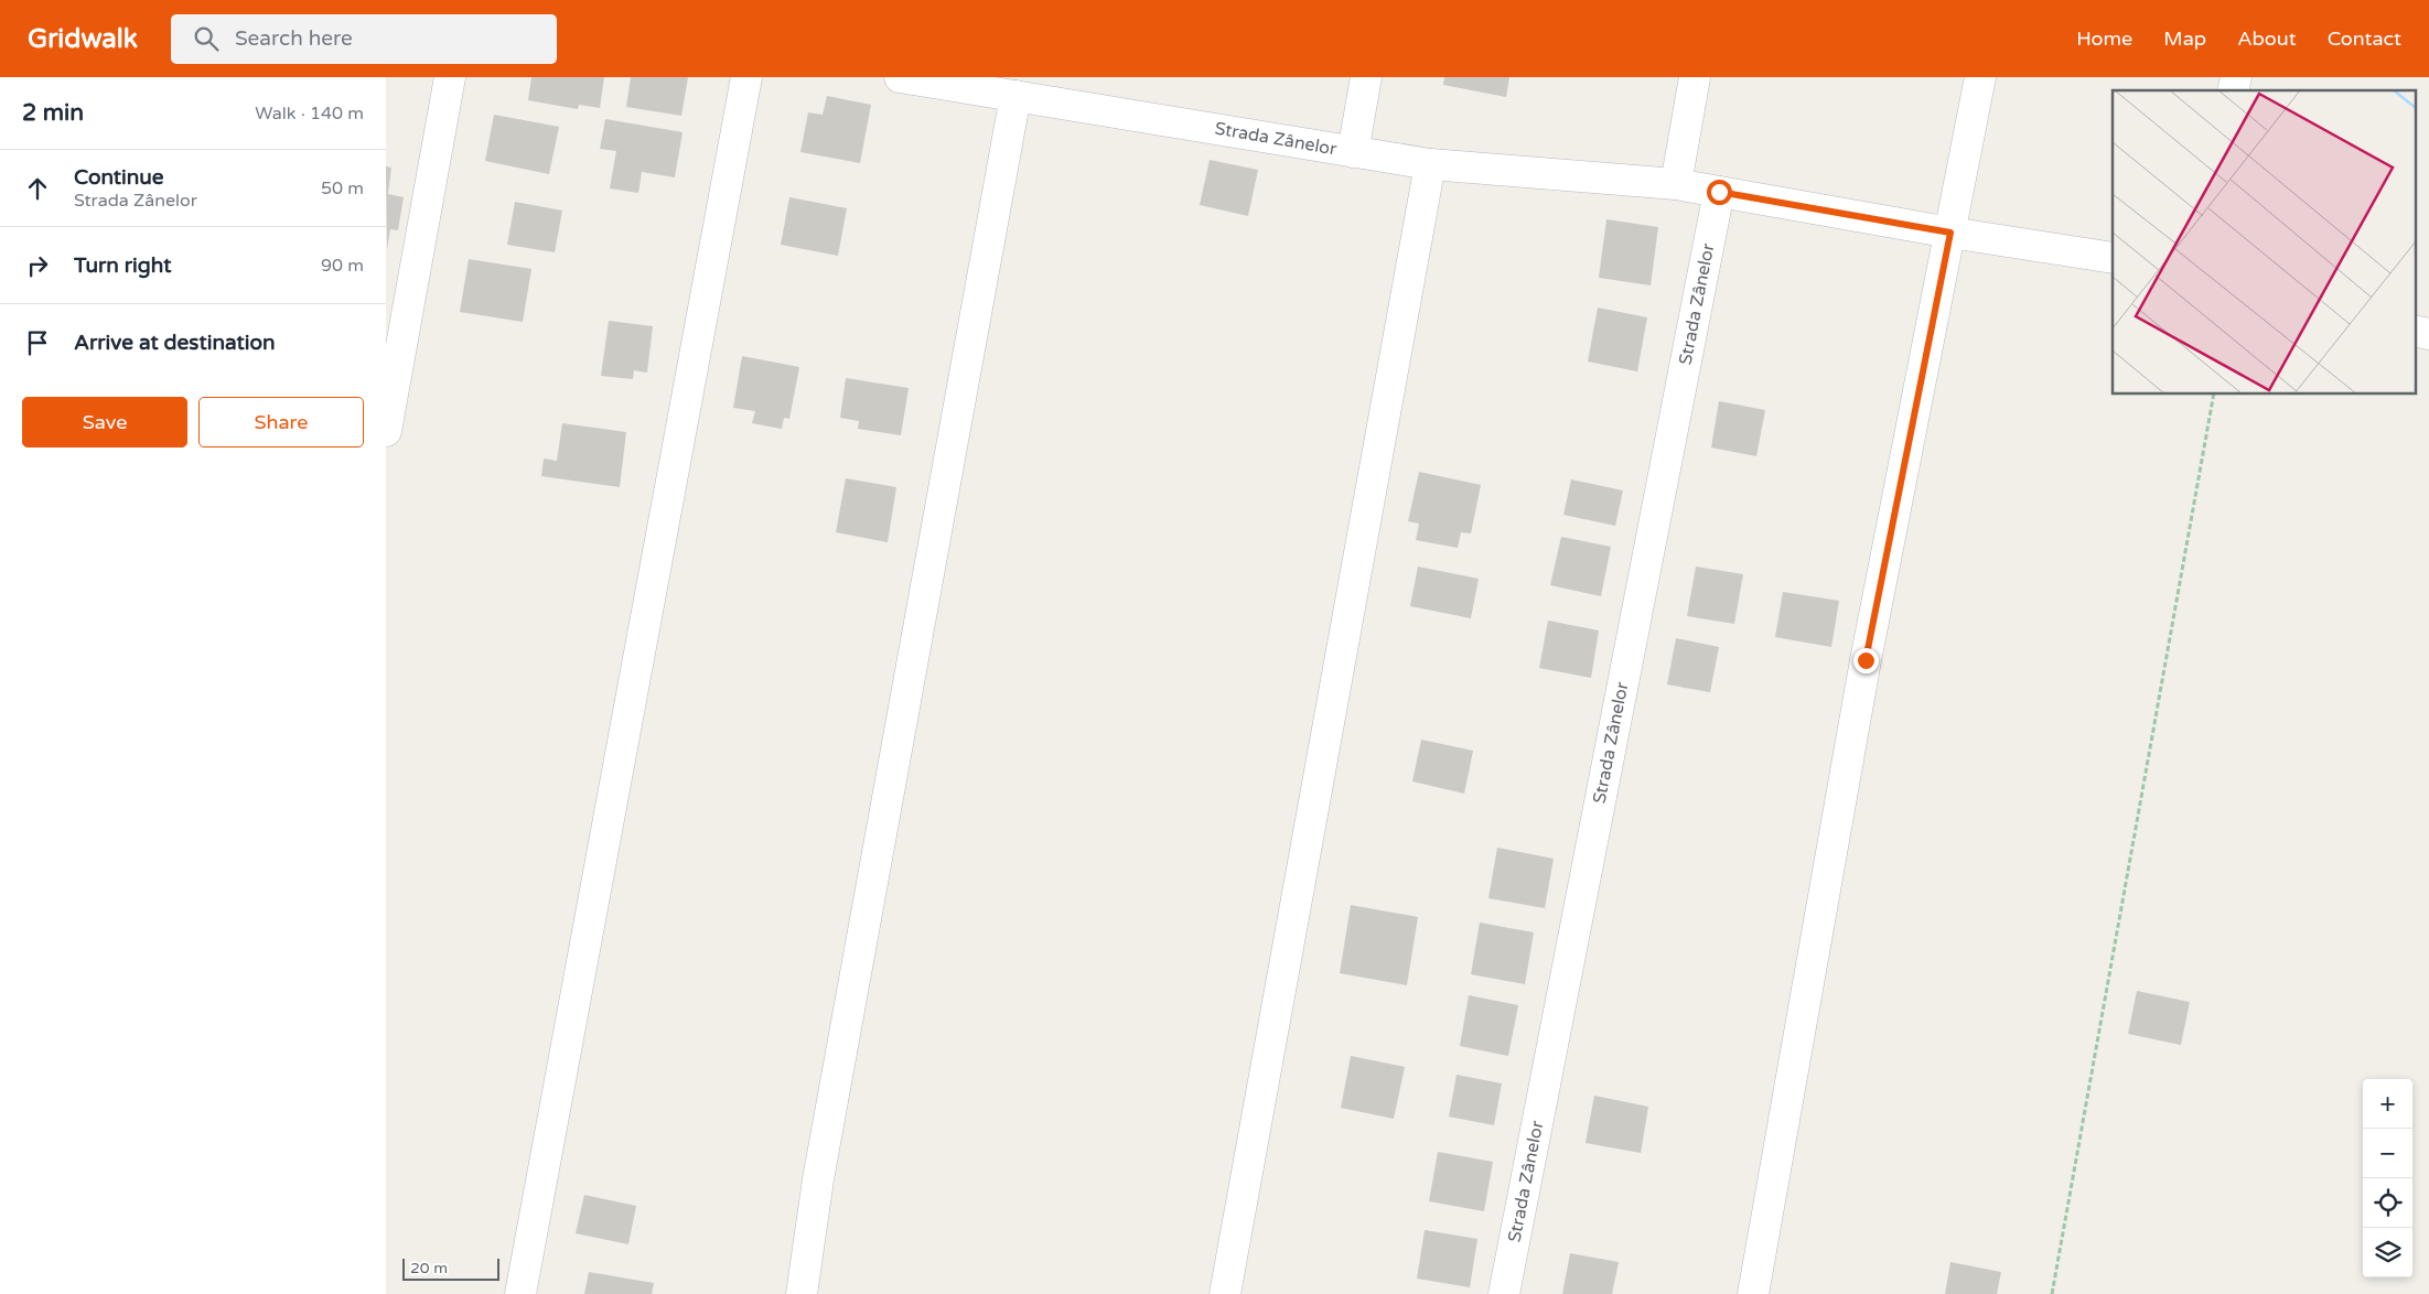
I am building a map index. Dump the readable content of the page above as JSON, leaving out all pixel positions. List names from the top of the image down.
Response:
{
  "streets": {
    "street": ["Strada Zânelor"]
  },
  "scale_bar": "20 m",
  "page": {
    "header": "Gridwalk",
    "search": "Search here",
    "nav": [
      "Home",
      "Map",
      "About",
      "Contact"
    ],
    "heading": ["2 min", "Walk · 140 m"],
    "list": [
      ["Continue", "Strada Zânelor", "50 m"],
      ["Turn right", "90 m"],
      "Arrive at destination"
    ],
    "buttons": ["Save", "Share"],
    "map_buttons": ["+", "−"],
    "scale": "20 m"
  }
}
